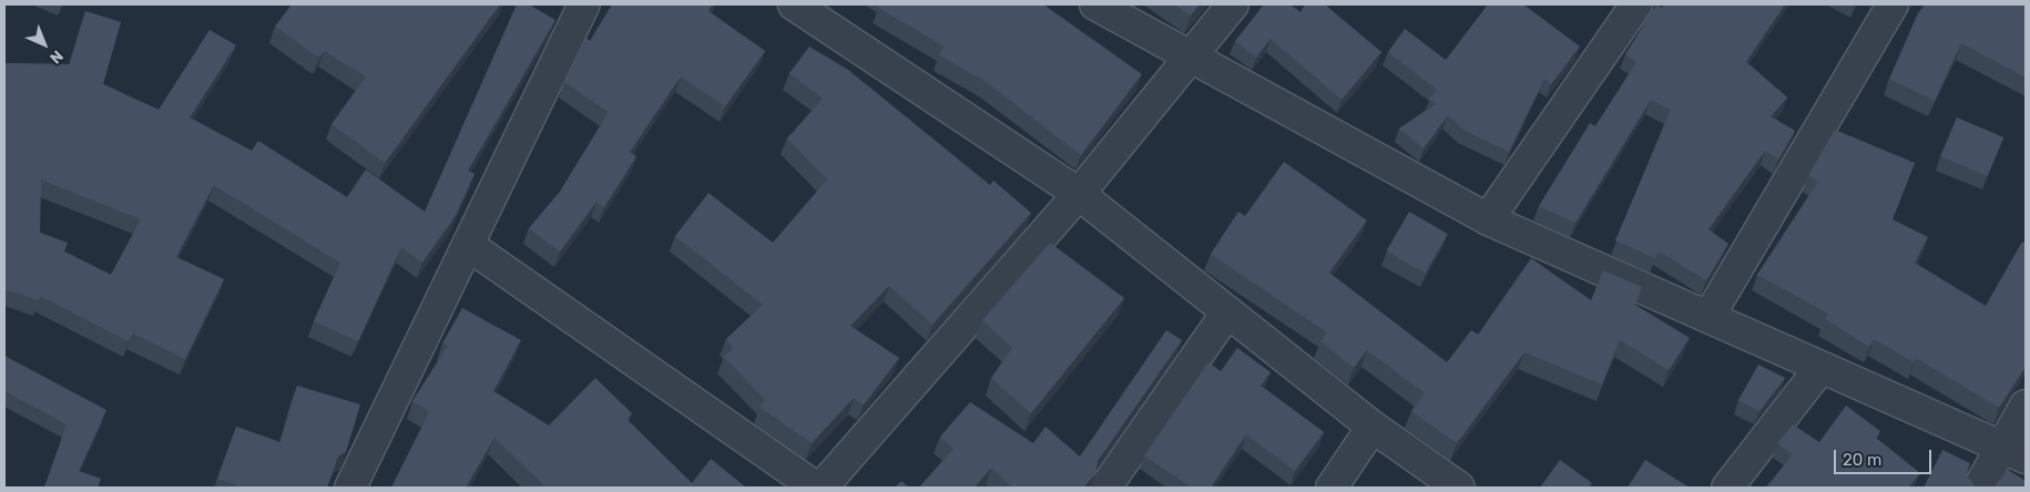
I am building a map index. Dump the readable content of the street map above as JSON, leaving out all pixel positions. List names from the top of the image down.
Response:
{
  "scale_bar": "20 m",
  "north": "bottom right"
}
